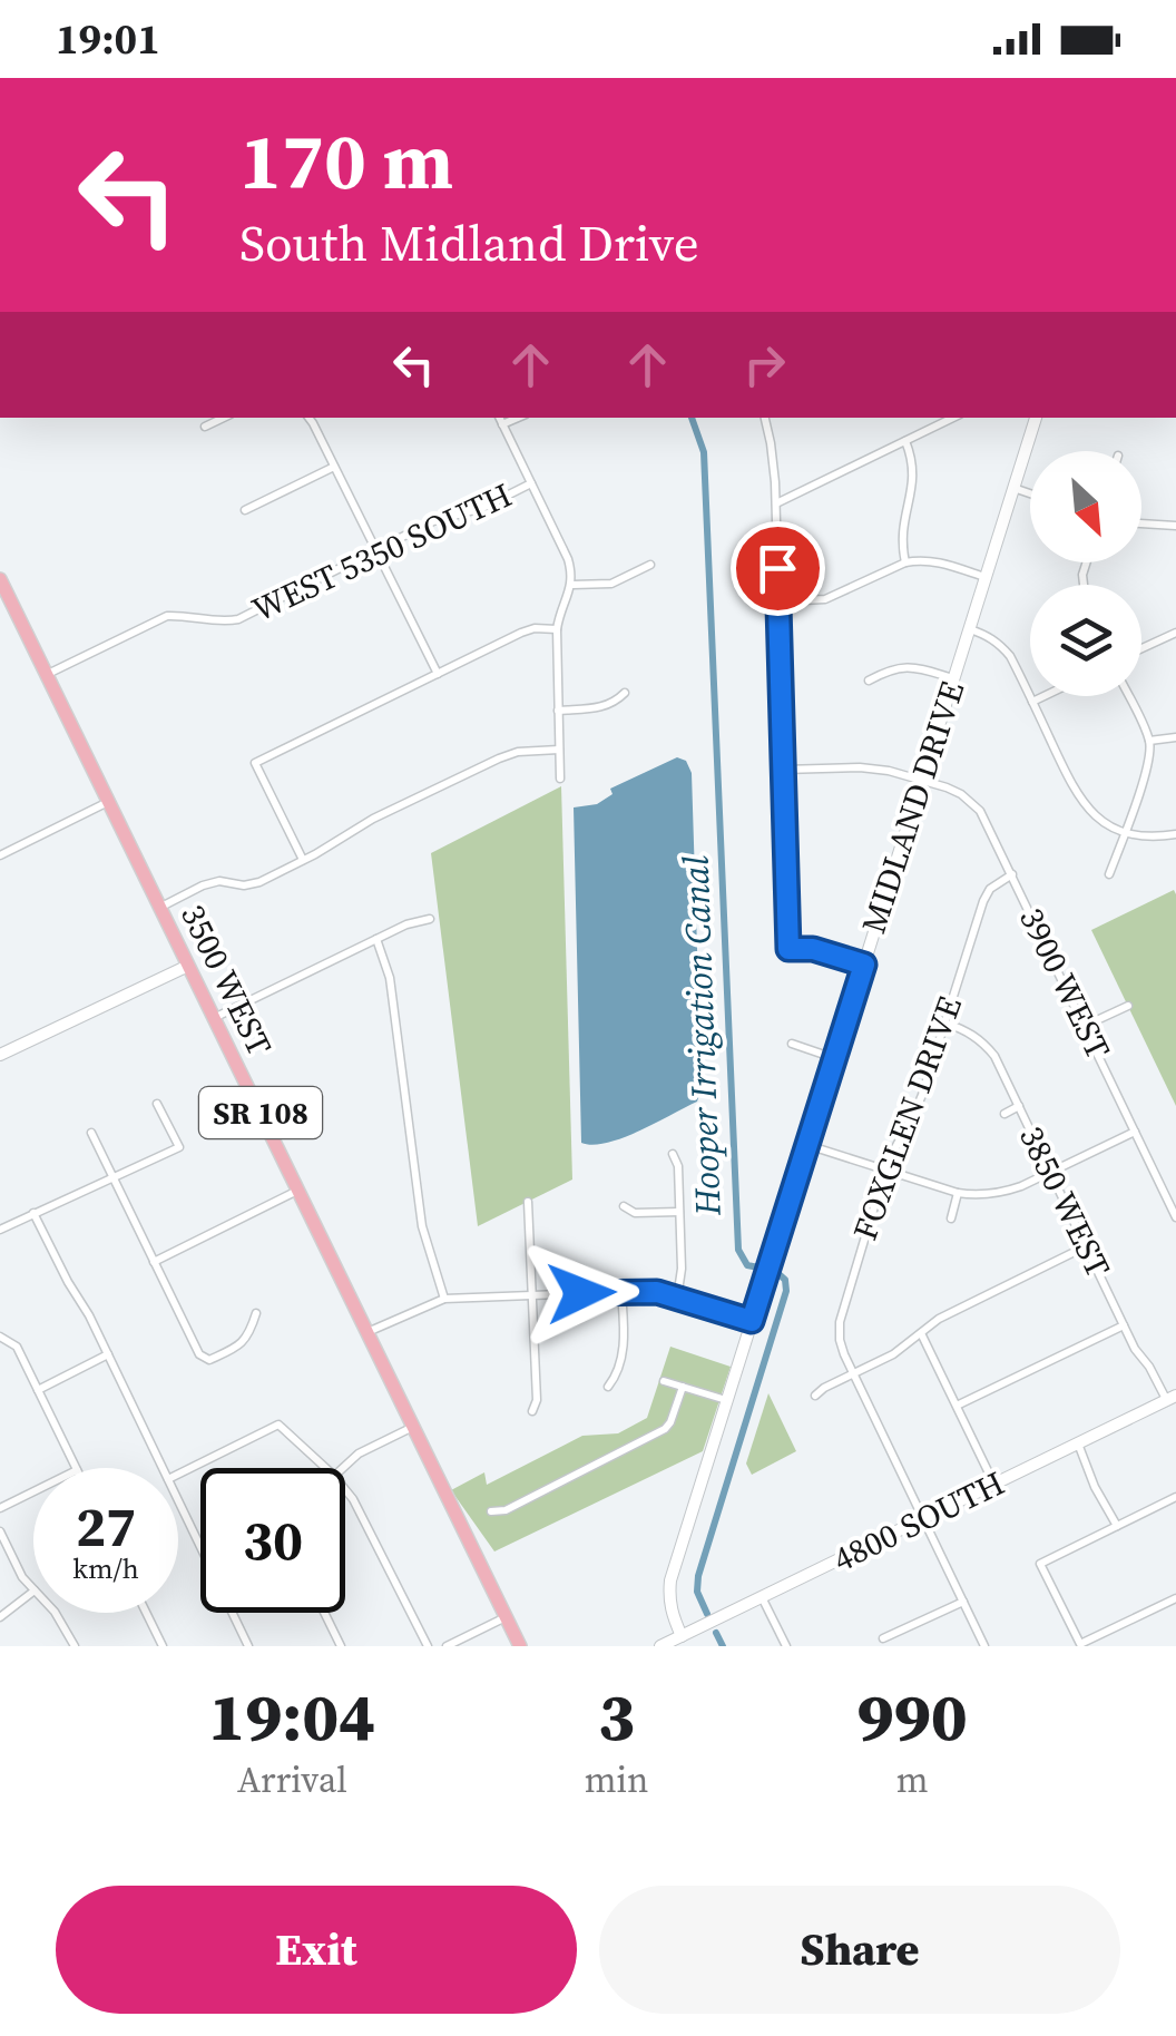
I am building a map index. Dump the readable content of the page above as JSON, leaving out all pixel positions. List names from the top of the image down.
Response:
{
  "streets": {
    "main road": ["3500 WEST", "SR 108"],
    "street": [
      "WEST 5350 SOUTH",
      "MIDLAND DRIVE",
      "3900 WEST",
      "FOXGLEN DRIVE",
      "3850 WEST",
      "4800 SOUTH"
    ]
  },
  "crossings": [
    ["WEST 5350 SOUTH", "3500 WEST"],
    ["MIDLAND DRIVE", "3900 WEST"],
    ["MIDLAND DRIVE", "4800 SOUTH"],
    ["3900 WEST", "FOXGLEN DRIVE"],
    ["FOXGLEN DRIVE", "3850 WEST"],
    ["FOXGLEN DRIVE", "4800 SOUTH"],
    ["3850 WEST", "4800 SOUTH"]
  ],
  "water": ["Hooper Irrigation Canal"],
  "north": "bottom right",
  "page": {
    "status": "19:01",
    "turn": ["170 m", "South Midland Drive"],
    "speed": "27 km/h",
    "limit": "30",
    "eta": [
      "19:04",
      "Arrival",
      "3",
      "min",
      "990",
      "m"
    ],
    "buttons": ["Exit", "Share"]
  }
}
